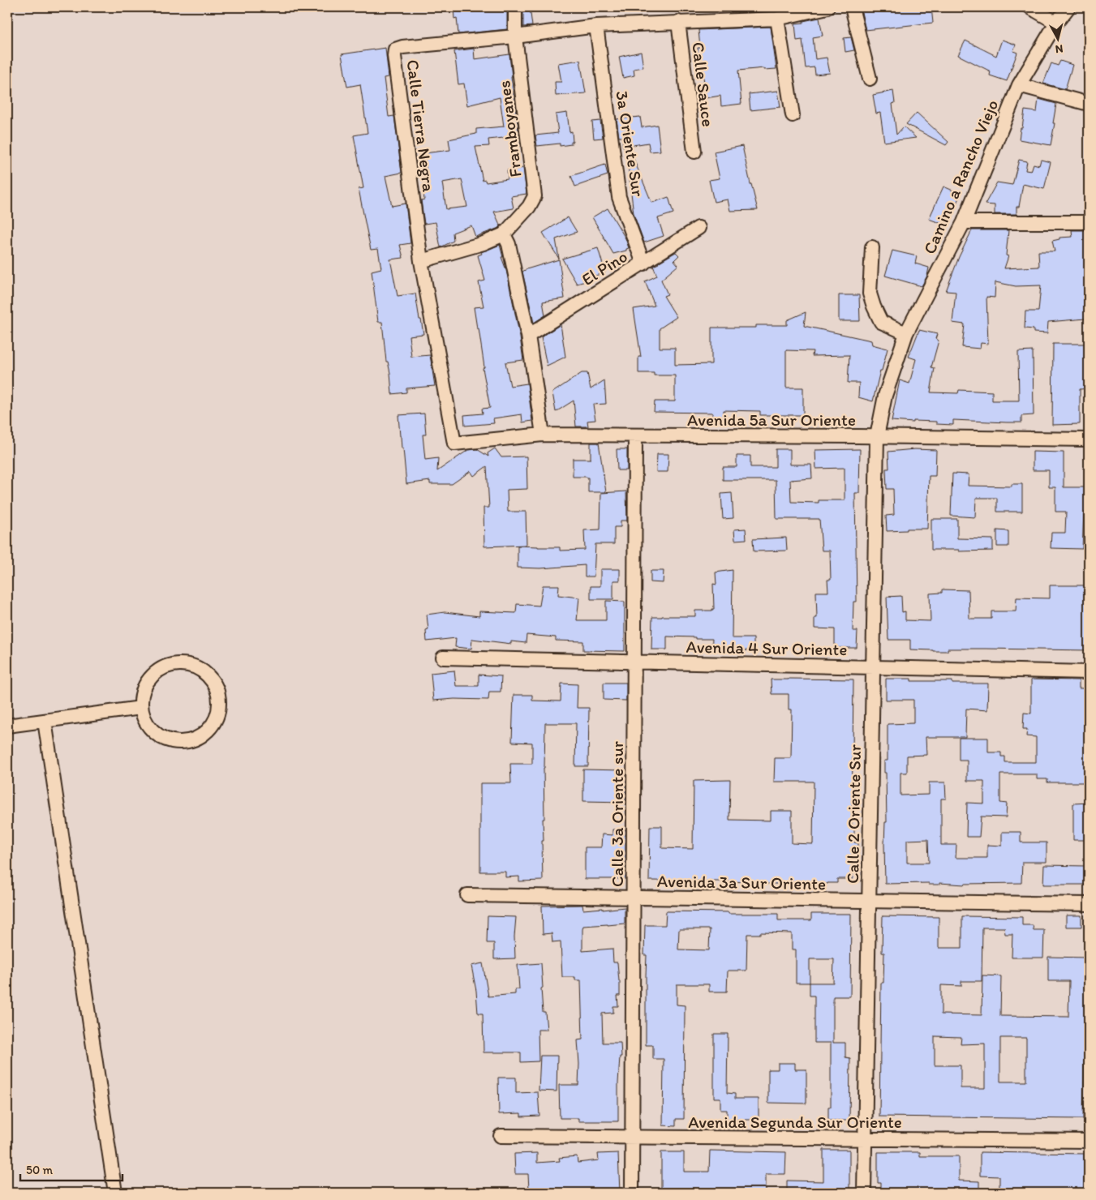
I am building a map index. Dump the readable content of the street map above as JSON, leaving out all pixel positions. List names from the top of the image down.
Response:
{
  "streets": {
    "street": [
      "Calle Sauce",
      "Calle Tierra Negra",
      "Framboyanes",
      "3a Oriente Sur",
      "Camino a Rancho Viejo",
      "El Pino",
      "Avenida 5a Sur Oriente",
      "Avenida 4 Sur Oriente",
      "Calle 3a Oriente sur",
      "Calle 2 Oriente Sur",
      "Avenida 3a Sur Oriente",
      "Avenida Segunda Sur Oriente"
    ]
  },
  "crossings": [
    ["Calle Sauce", "Calle Tierra Negra"],
    ["Calle Tierra Negra", "Framboyanes"],
    ["Calle Tierra Negra", "3a Oriente Sur"],
    ["Calle Tierra Negra", "Avenida 5a Sur Oriente"],
    ["3a Oriente Sur", "El Pino"],
    ["Camino a Rancho Viejo", "Avenida 5a Sur Oriente"],
    ["Camino a Rancho Viejo", "Calle 2 Oriente Sur"],
    ["Avenida 5a Sur Oriente", "Calle 3a Oriente sur"],
    ["Avenida 5a Sur Oriente", "Calle 2 Oriente Sur"],
    ["Avenida 4 Sur Oriente", "Calle 3a Oriente sur"],
    ["Avenida 4 Sur Oriente", "Calle 2 Oriente Sur"],
    ["Calle 3a Oriente sur", "Avenida 3a Sur Oriente"],
    ["Calle 3a Oriente sur", "Avenida Segunda Sur Oriente"],
    ["Calle 2 Oriente Sur", "Avenida 3a Sur Oriente"],
    ["Calle 2 Oriente Sur", "Avenida Segunda Sur Oriente"]
  ],
  "scale_bar": "50 m",
  "north": "bottom"
}
